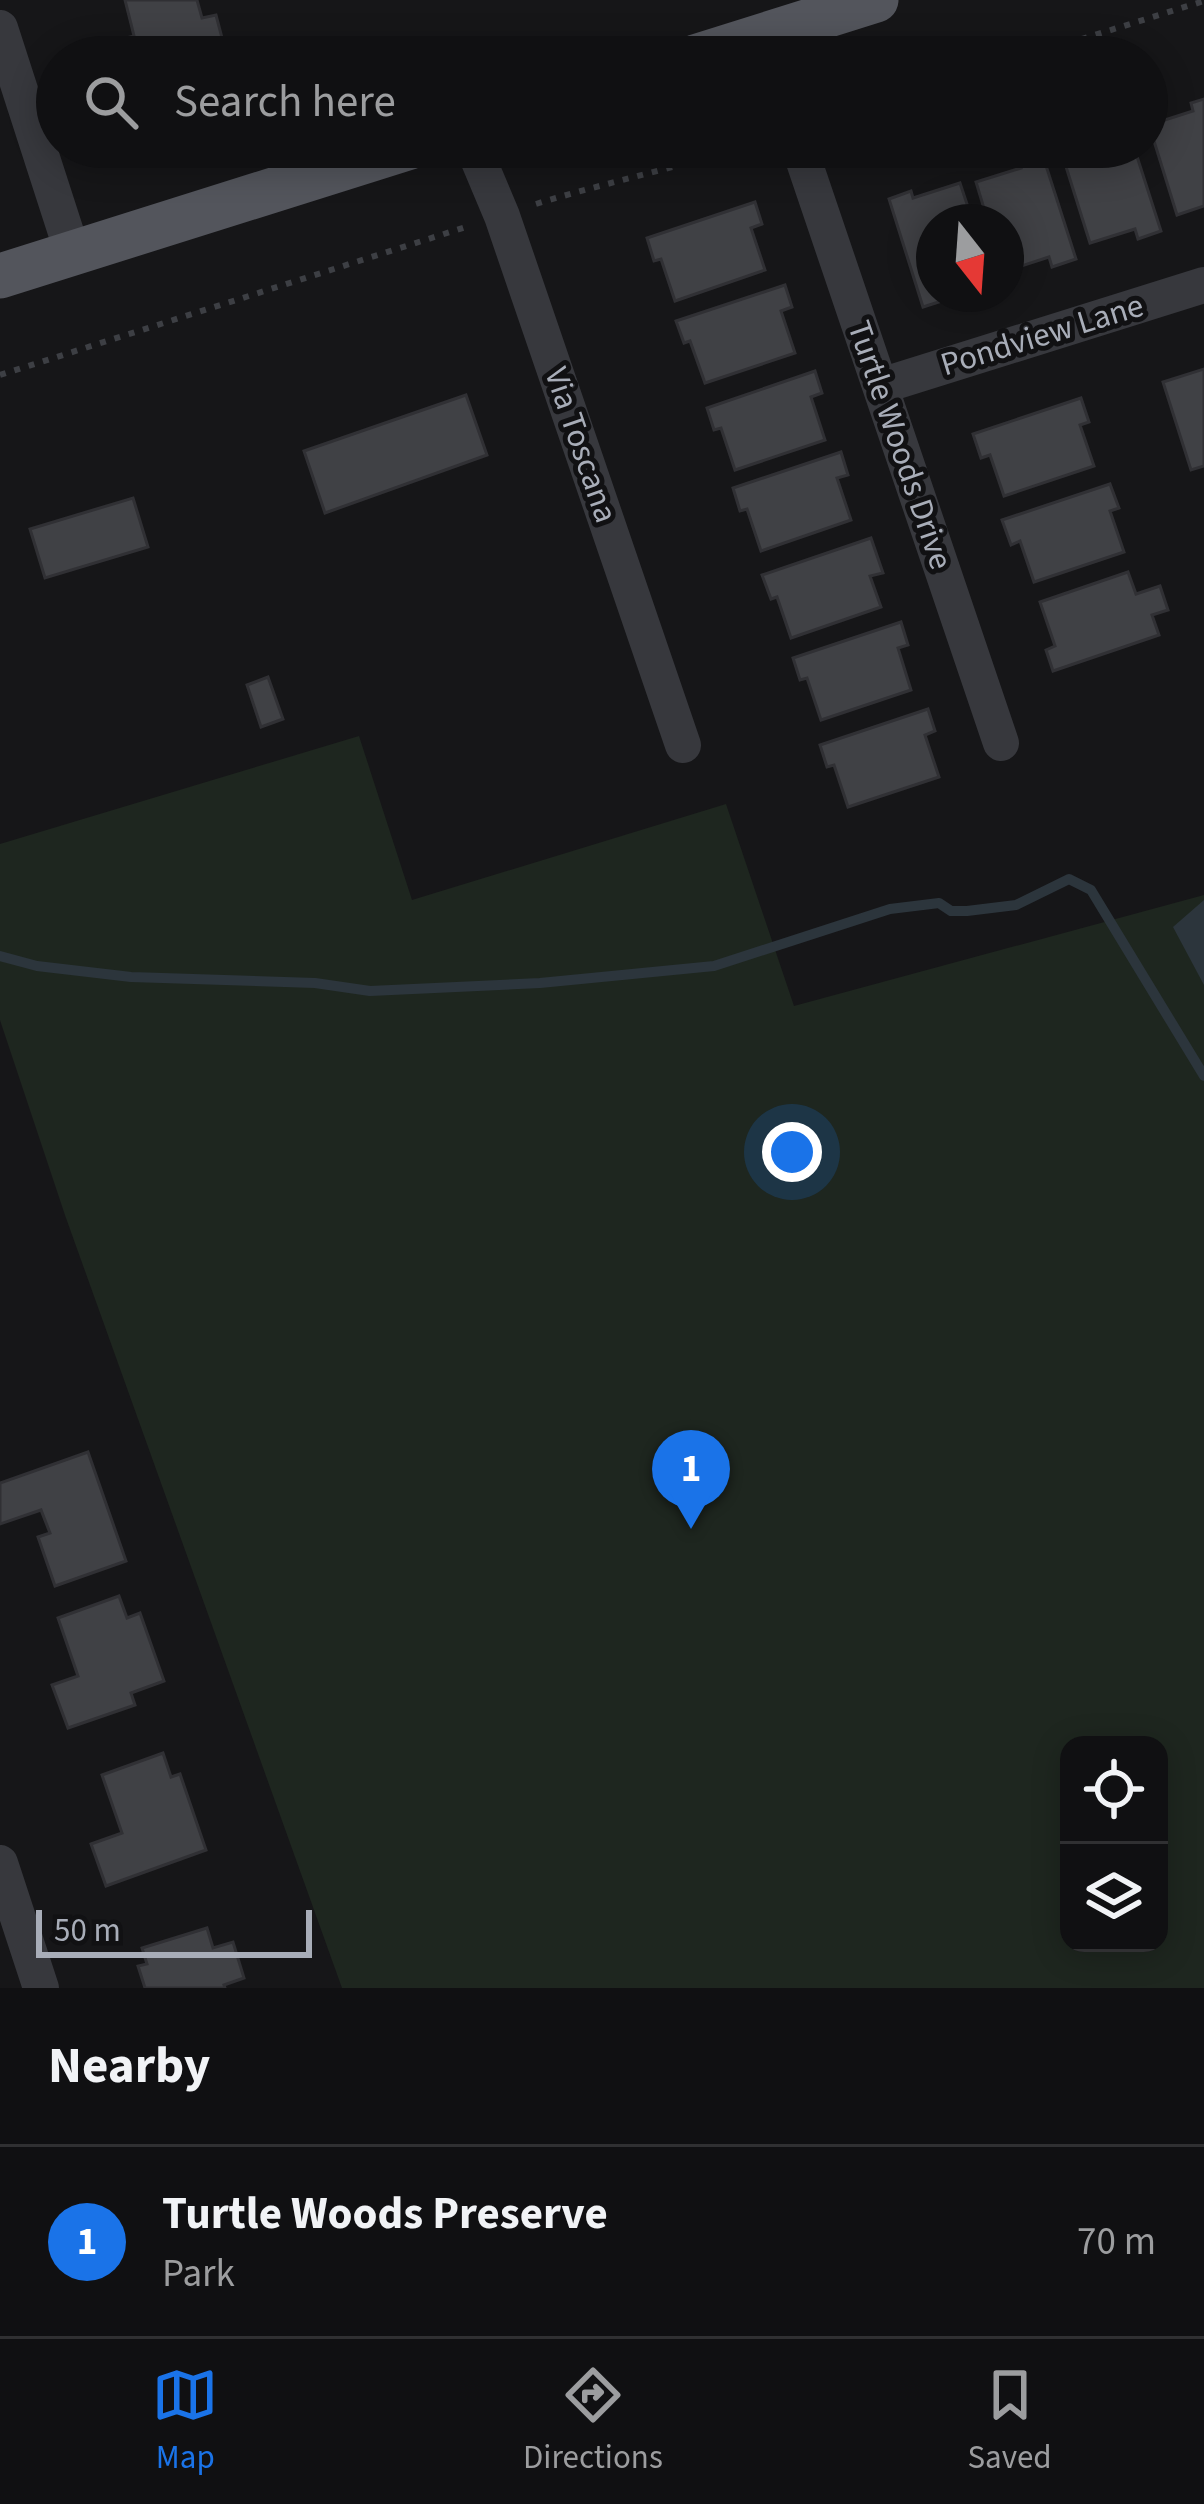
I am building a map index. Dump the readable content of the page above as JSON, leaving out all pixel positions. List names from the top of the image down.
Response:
{
  "streets": {
    "street": ["Pondview Lane", "Via Toscana", "Turtle Woods Drive"]
  },
  "crossings": [
    ["Pondview Lane", "Turtle Woods Drive"]
  ],
  "scale_bar": "50 m",
  "north": "bottom",
  "page": {
    "search": "Search here",
    "pins": "1",
    "scale": "50 m",
    "heading": "Nearby",
    "list": [
      {
        "mark": "1",
        "name": "Turtle Woods Preserve",
        "note": "Park",
        "value": "70 m"
      }
    ],
    "nav": ["Map", "Directions", "Saved"]
  }
}
